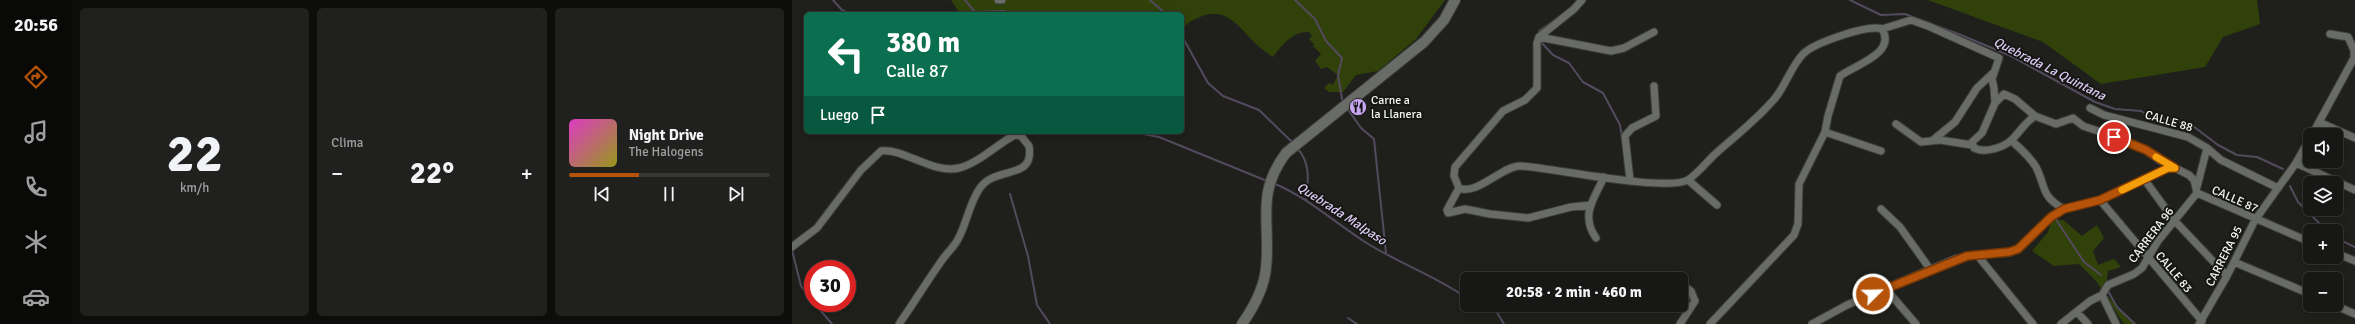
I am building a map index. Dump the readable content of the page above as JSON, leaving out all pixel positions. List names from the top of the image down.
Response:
{
  "streets": {
    "street": [
      "CALLE 88",
      "CALLE 87",
      "CARRERA 96",
      "CARRERA 95",
      "CALLE 83"
    ]
  },
  "crossings": [
    ["CALLE 88", "CARRERA 96"],
    ["CALLE 88", "CARRERA 95"],
    ["CALLE 87", "CARRERA 96"],
    ["CALLE 87", "CARRERA 95"],
    ["CARRERA 96", "CALLE 83"],
    ["CARRERA 95", "CALLE 83"]
  ],
  "water": ["Quebrada La Quintana", "Quebrada Malpaso"],
  "places": {
    "restaurant": ["Carne a la Llanera"]
  },
  "page": {
    "tabs": "20:56",
    "tile": [
      ["22", "km/h"],
      "Clima"
    ],
    "turn": ["380 m", "Calle 87"],
    "then": "Luego",
    "song": ["Night Drive", "The Halogens"],
    "map_buttons": ["+", "−"],
    "heat": ["−", "22°", "+"],
    "limit": "30",
    "trip": "20:58 · 2 min · 460 m"
  }
}
